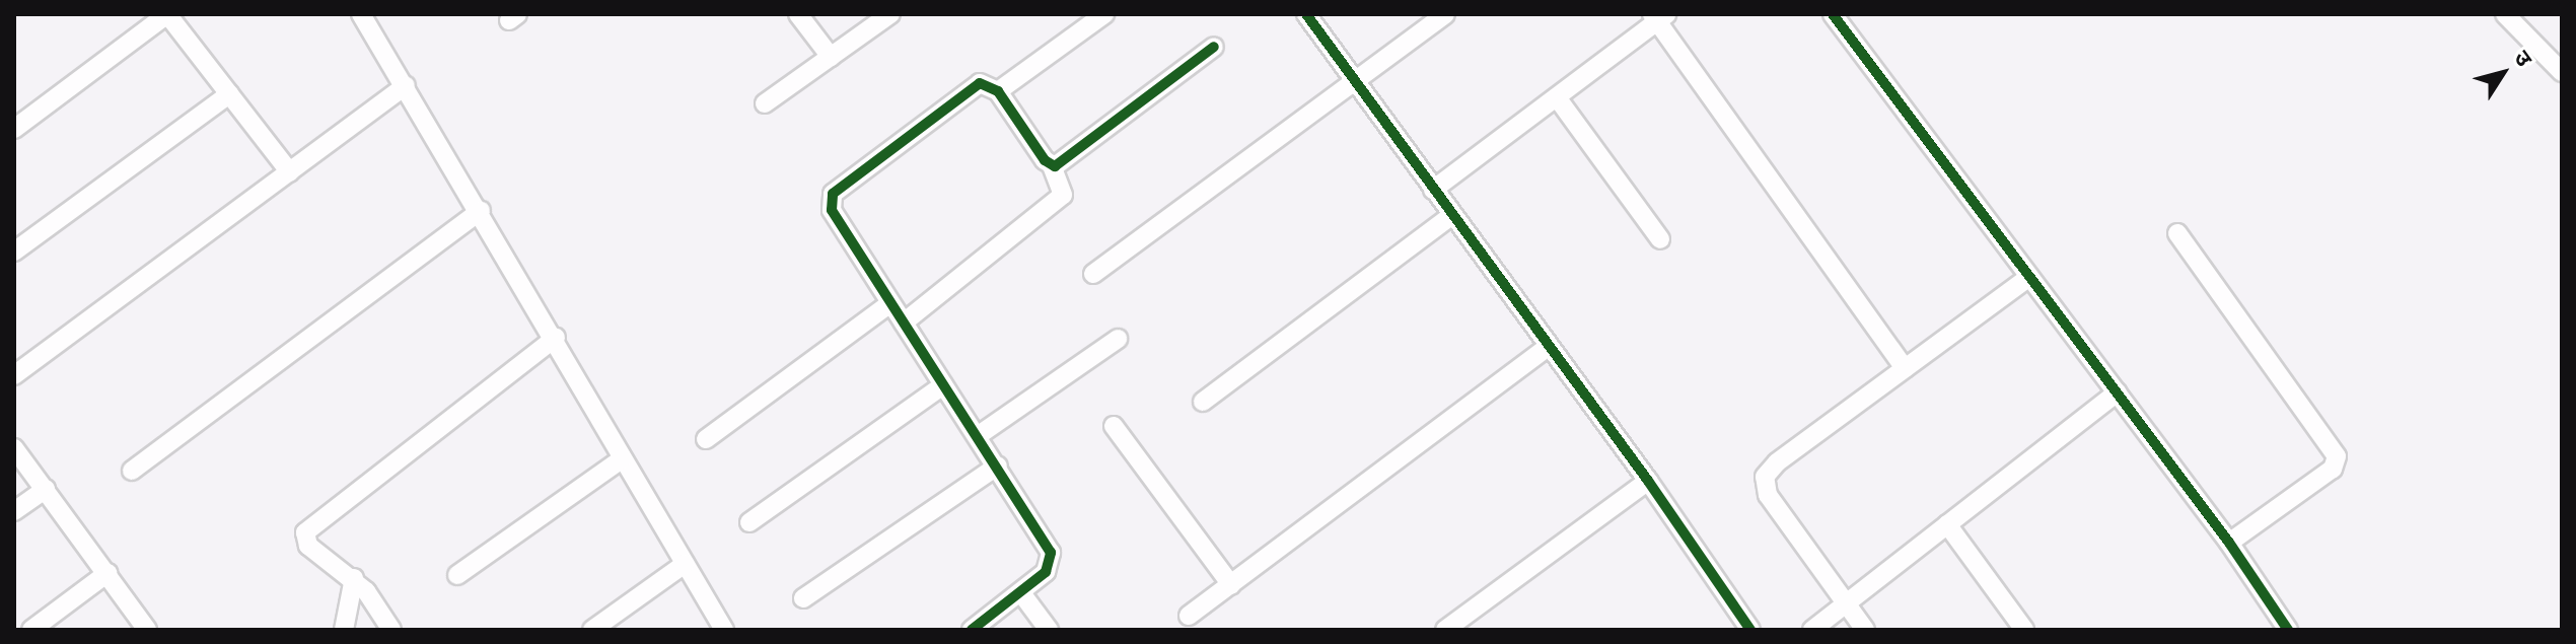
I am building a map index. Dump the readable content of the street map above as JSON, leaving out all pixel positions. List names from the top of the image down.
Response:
{
  "north": "top right"
}
